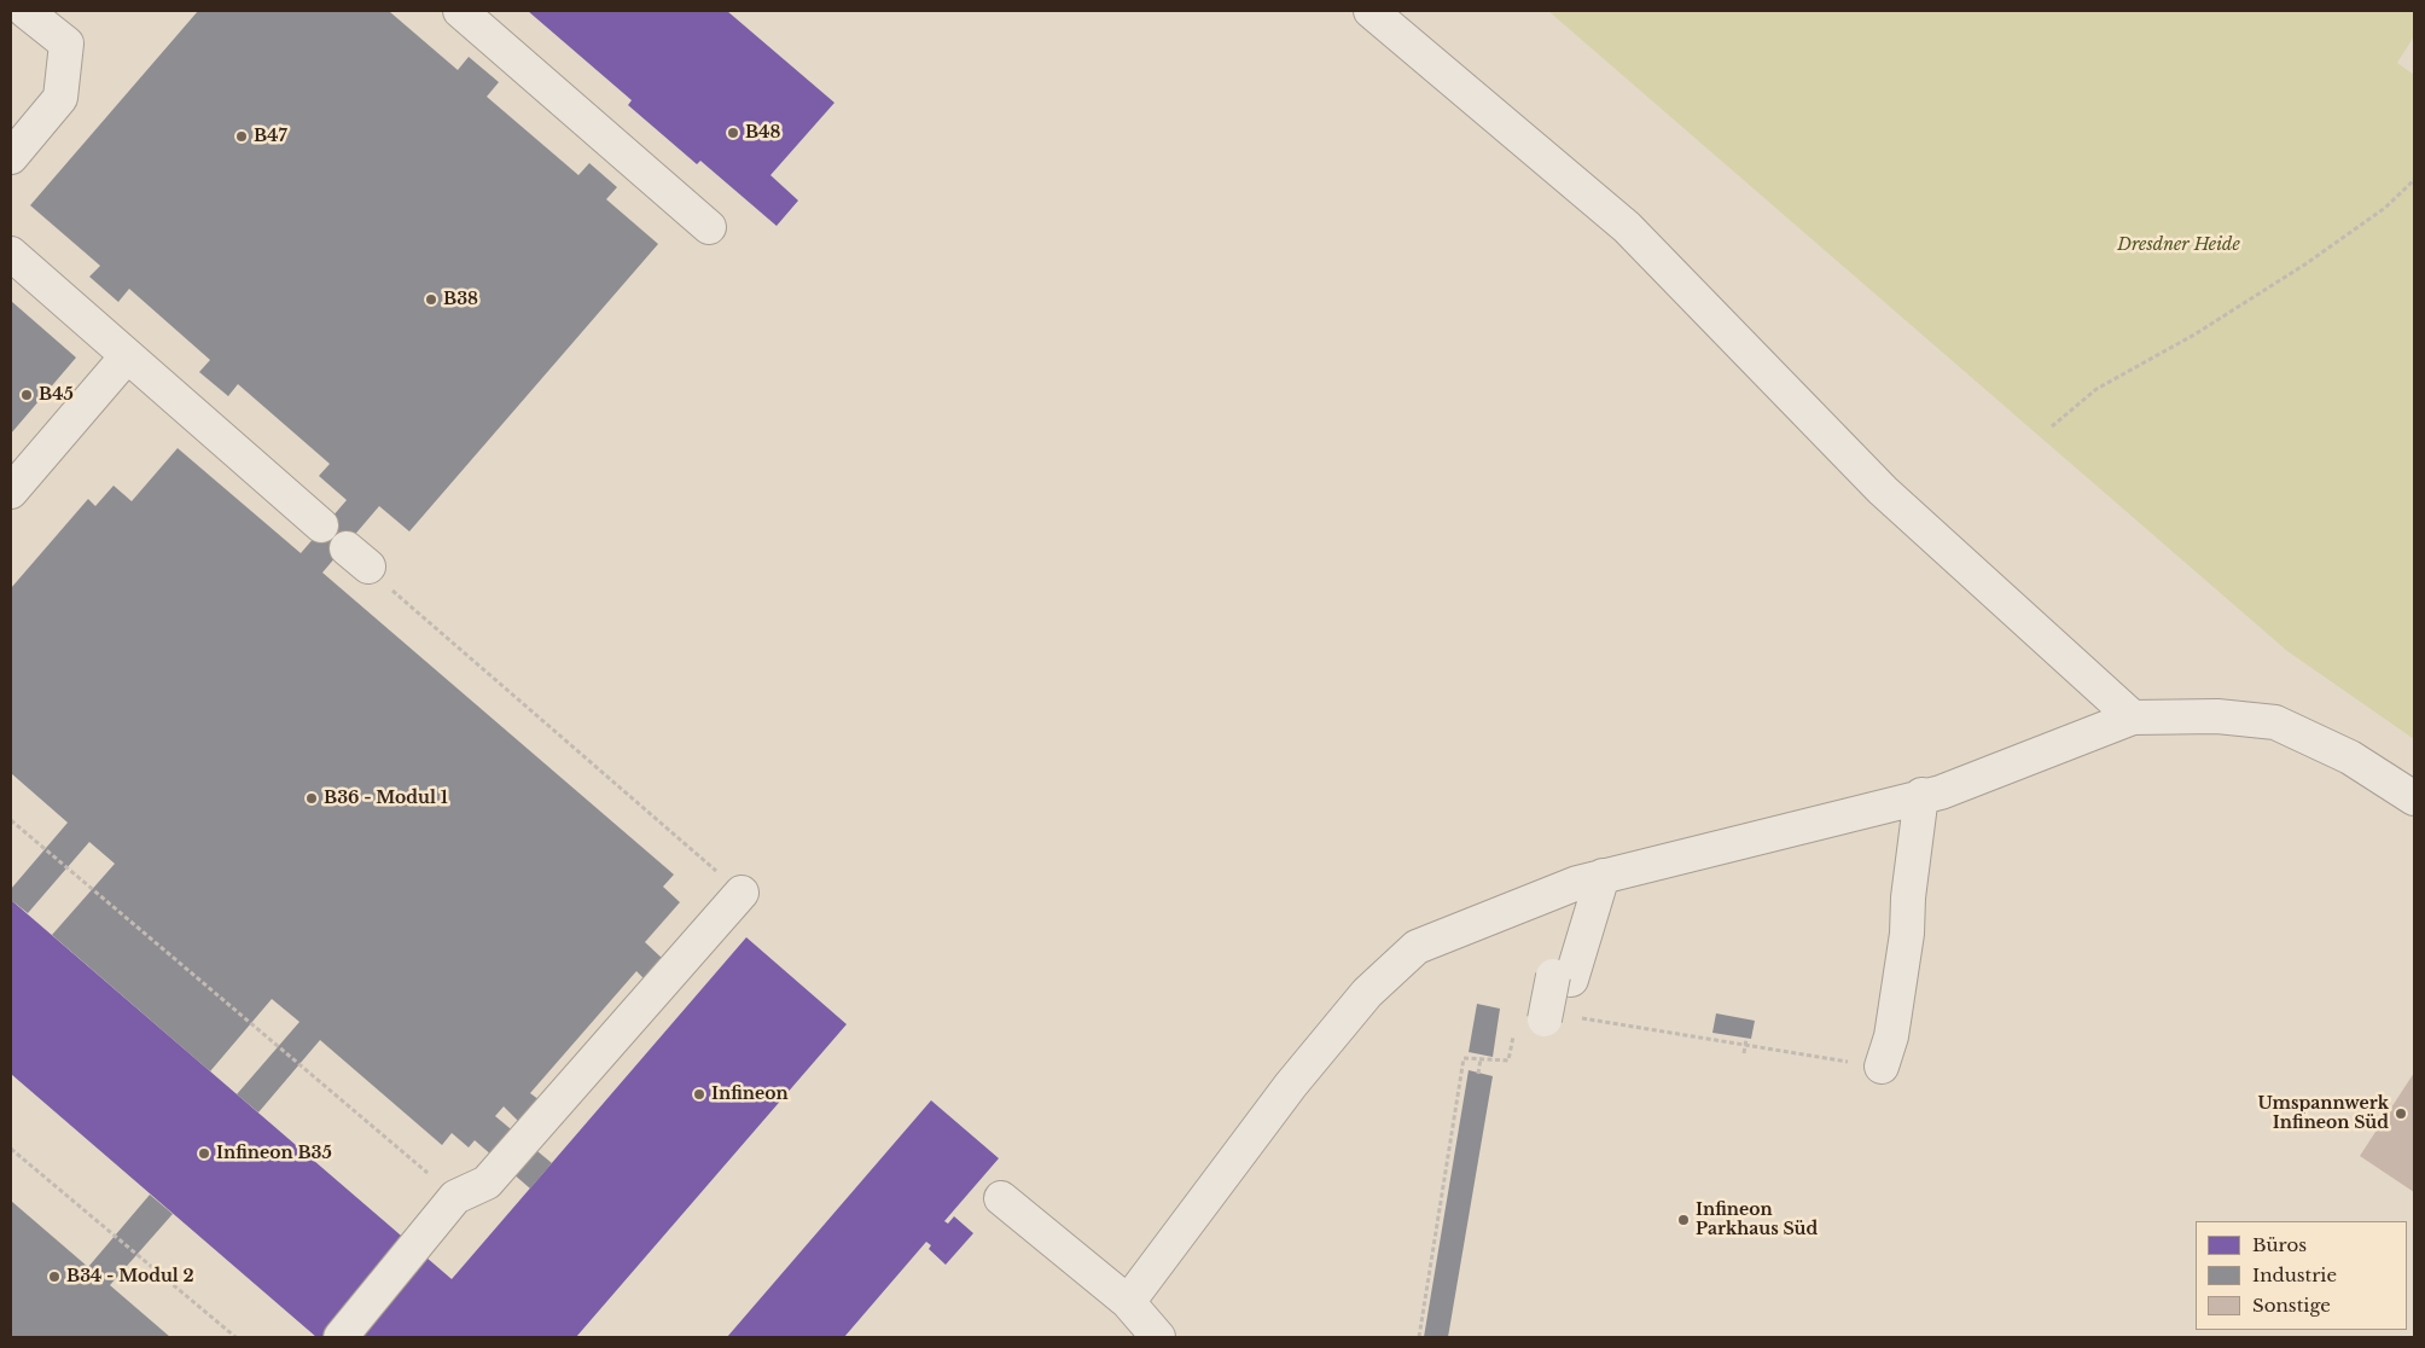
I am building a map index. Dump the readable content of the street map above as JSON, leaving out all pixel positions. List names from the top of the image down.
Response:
{
  "parks": ["Dresdner Heide"],
  "places": [
    "B48",
    "B47",
    "B38",
    "B45",
    "B36 - Modul 1",
    "Infineon",
    "Umspannwerk Infineon Süd",
    "Infineon B35",
    "Infineon Parkhaus Süd",
    "B34 - Modul 2"
  ],
  "legend": ["Büros", "Industrie", "Sonstige"]
}
